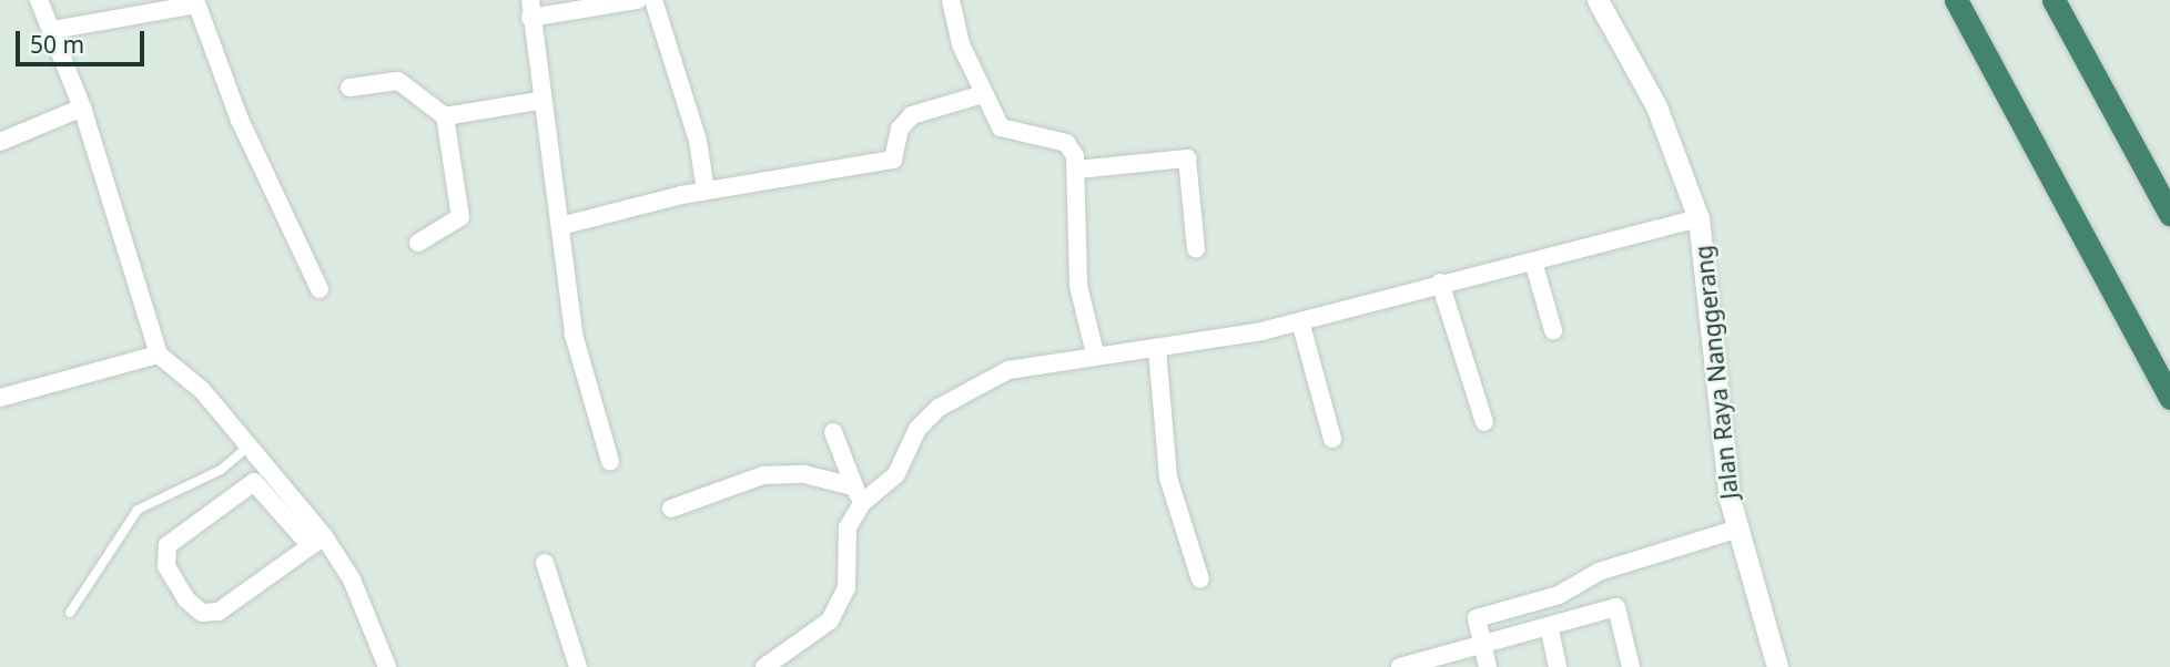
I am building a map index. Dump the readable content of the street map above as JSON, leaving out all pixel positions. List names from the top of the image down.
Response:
{
  "streets": {
    "street": ["Jalan Raya Nanggerang"]
  },
  "scale_bar": "50 m"
}
